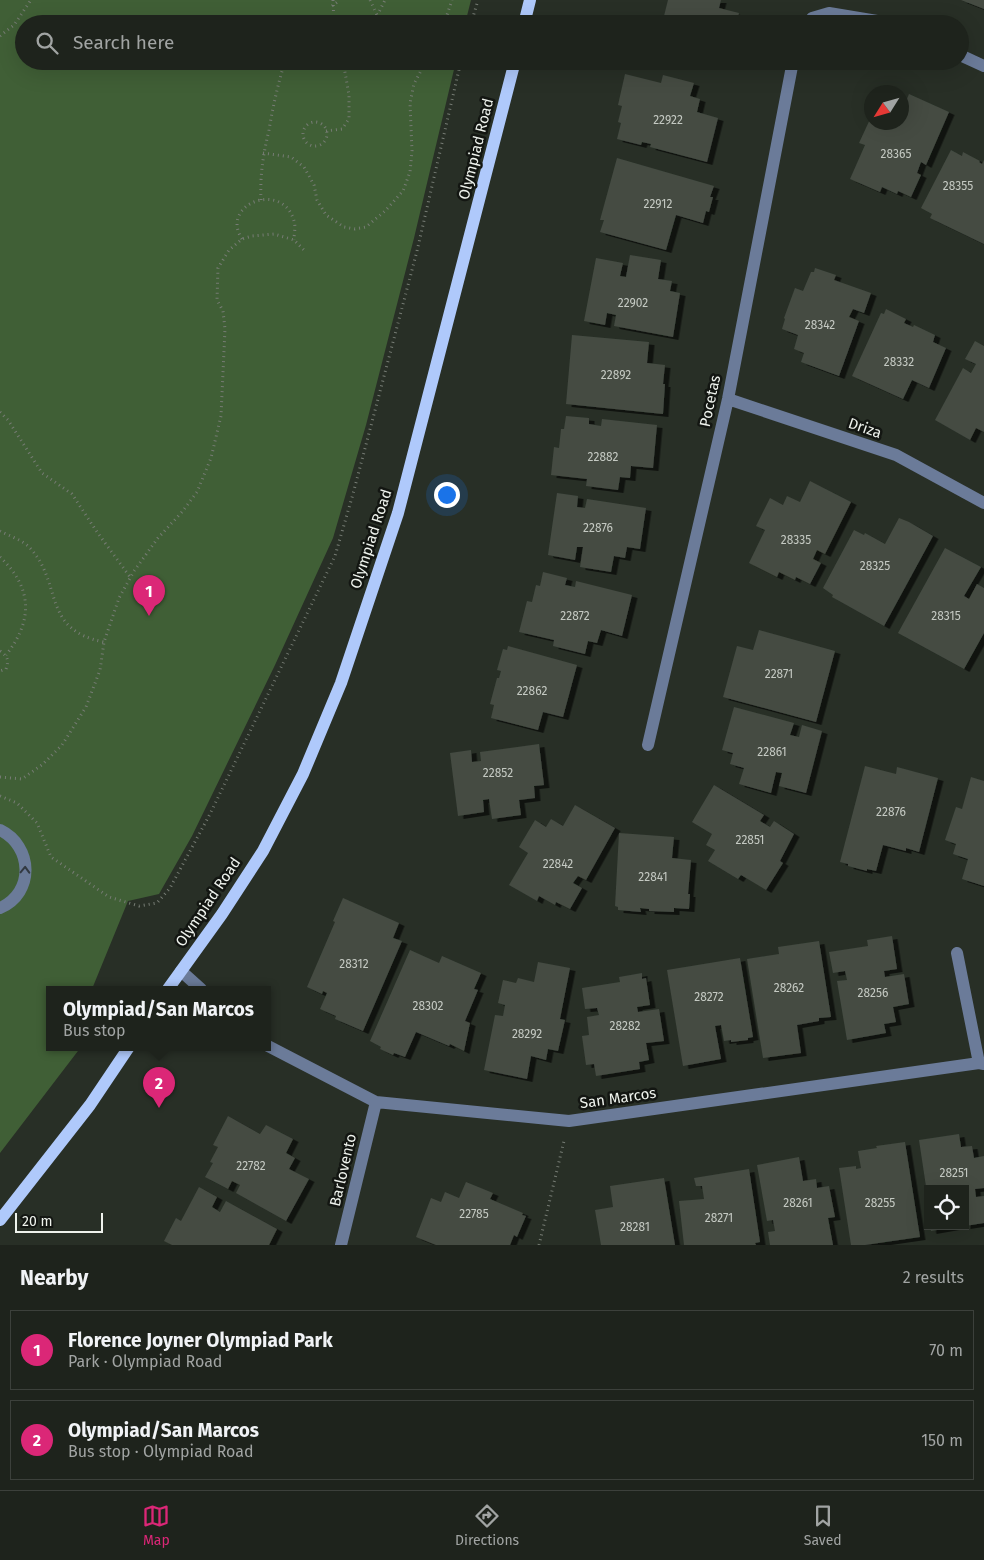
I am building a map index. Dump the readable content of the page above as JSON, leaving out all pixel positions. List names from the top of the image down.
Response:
{
  "streets": {
    "main road": ["Olympiad Road"],
    "street": [
      "Pocetas",
      "Driza",
      "San Marcos",
      "Barlovento"
    ]
  },
  "crossings": [
    ["Pocetas", "Driza"],
    ["San Marcos", "Barlovento"]
  ],
  "house_numbers": [
    "22922",
    "28365",
    "28355",
    "22912",
    "22902",
    "28342",
    "28332",
    "22892",
    "22882",
    "22876",
    "28335",
    "28325",
    "22872",
    "28315",
    "22871",
    "22862",
    "22861",
    "22852",
    "22876",
    "22851",
    "22842",
    "22841",
    "28312",
    "28262",
    "28256",
    "28272",
    "28302",
    "28282",
    "28292",
    "22782",
    "28251",
    "28261",
    "28255",
    "22785",
    "28271",
    "28281"
  ],
  "scale_bar": "20 m",
  "north": "bottom left",
  "page": {
    "search": "Search here",
    "pins": ["1", "2"],
    "popup": ["Olympiad/San Marcos", "Bus stop"],
    "scale": "20 m",
    "heading": ["Nearby", "2 results"],
    "list": [
      {
        "mark": "1",
        "name": "Florence Joyner Olympiad Park",
        "note": "Park · Olympiad Road",
        "value": "70 m"
      },
      {
        "mark": "2",
        "name": "Olympiad/San Marcos",
        "note": "Bus stop · Olympiad Road",
        "value": "150 m"
      }
    ],
    "nav": ["Map", "Directions", "Saved"]
  }
}
